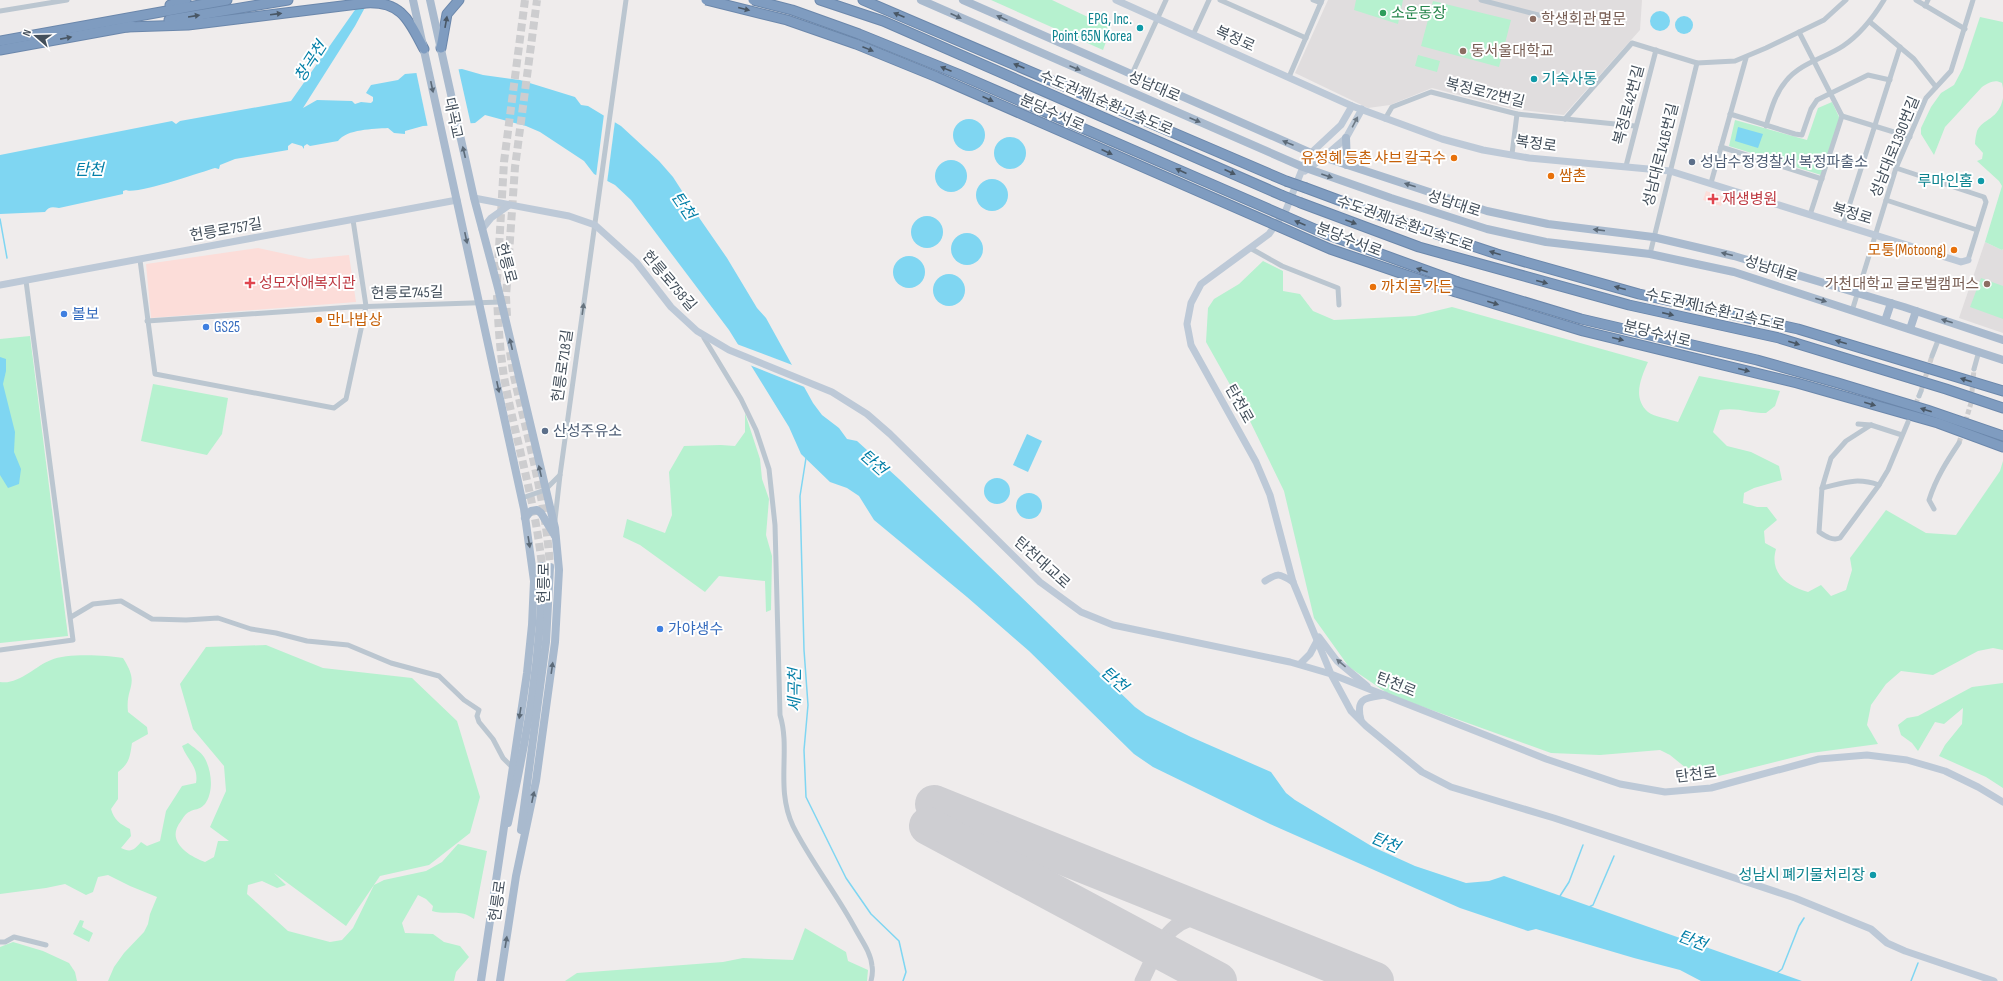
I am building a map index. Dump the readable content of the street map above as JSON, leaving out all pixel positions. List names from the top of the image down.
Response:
{
  "streets": {
    "highway": ["수도권제1순환고속도로", "분당수서로"],
    "main road": ["성남대로", "대곡교", "헌릉로"],
    "street": [
      "복정로",
      "복정로72번길",
      "복정로42번길",
      "성남대로1390번길",
      "성남대로1416번길",
      "헌릉로757길",
      "헌릉로758길",
      "헌릉로745길",
      "헌릉로718길",
      "탄천로",
      "탄천대교로"
    ]
  },
  "crossings": [
    ["복정로", "복정로72번길"],
    ["복정로", "복정로42번길"],
    ["복정로", "성남대로1390번길"],
    ["복정로", "성남대로1416번길"],
    ["복정로", "탄천로"],
    ["성남대로", "성남대로1390번길"],
    ["성남대로", "성남대로1416번길"],
    ["성남대로", "탄천로"],
    ["복정로72번길", "복정로42번길"],
    ["대곡교", "헌릉로757길"],
    ["대곡교", "헌릉로"],
    ["대곡교", "헌릉로758길"],
    ["헌릉로757길", "헌릉로"],
    ["헌릉로", "헌릉로758길"],
    ["헌릉로", "헌릉로745길"],
    ["헌릉로", "헌릉로718길"],
    ["헌릉로758길", "헌릉로718길"],
    ["헌릉로758길", "탄천대교로"],
    ["탄천로", "탄천대교로"]
  ],
  "one_way": ["헌릉로718길"],
  "water": ["창곡천", "탄천", "세곡천"],
  "places": {
    "other": [
      "소운동장",
      "학생회관 몊문",
      "EPG, Inc. Point 65N Korea",
      "동서울대학교",
      "기숙사동",
      "유정혜 등촌 샤브 칼국수",
      "성남수정경찰서 복정파출소",
      "쌈촌",
      "루마인홈",
      "모퉁(Motoong)",
      "가천대학교 글로벌캠퍼스",
      "까치골 가든",
      "볼보",
      "만나밥상",
      "GS25",
      "산성주유소",
      "가야생수",
      "성남시 폐기물처리장"
    ],
    "health": ["재생병원", "성모자애복지관"]
  },
  "north": "left"
}
